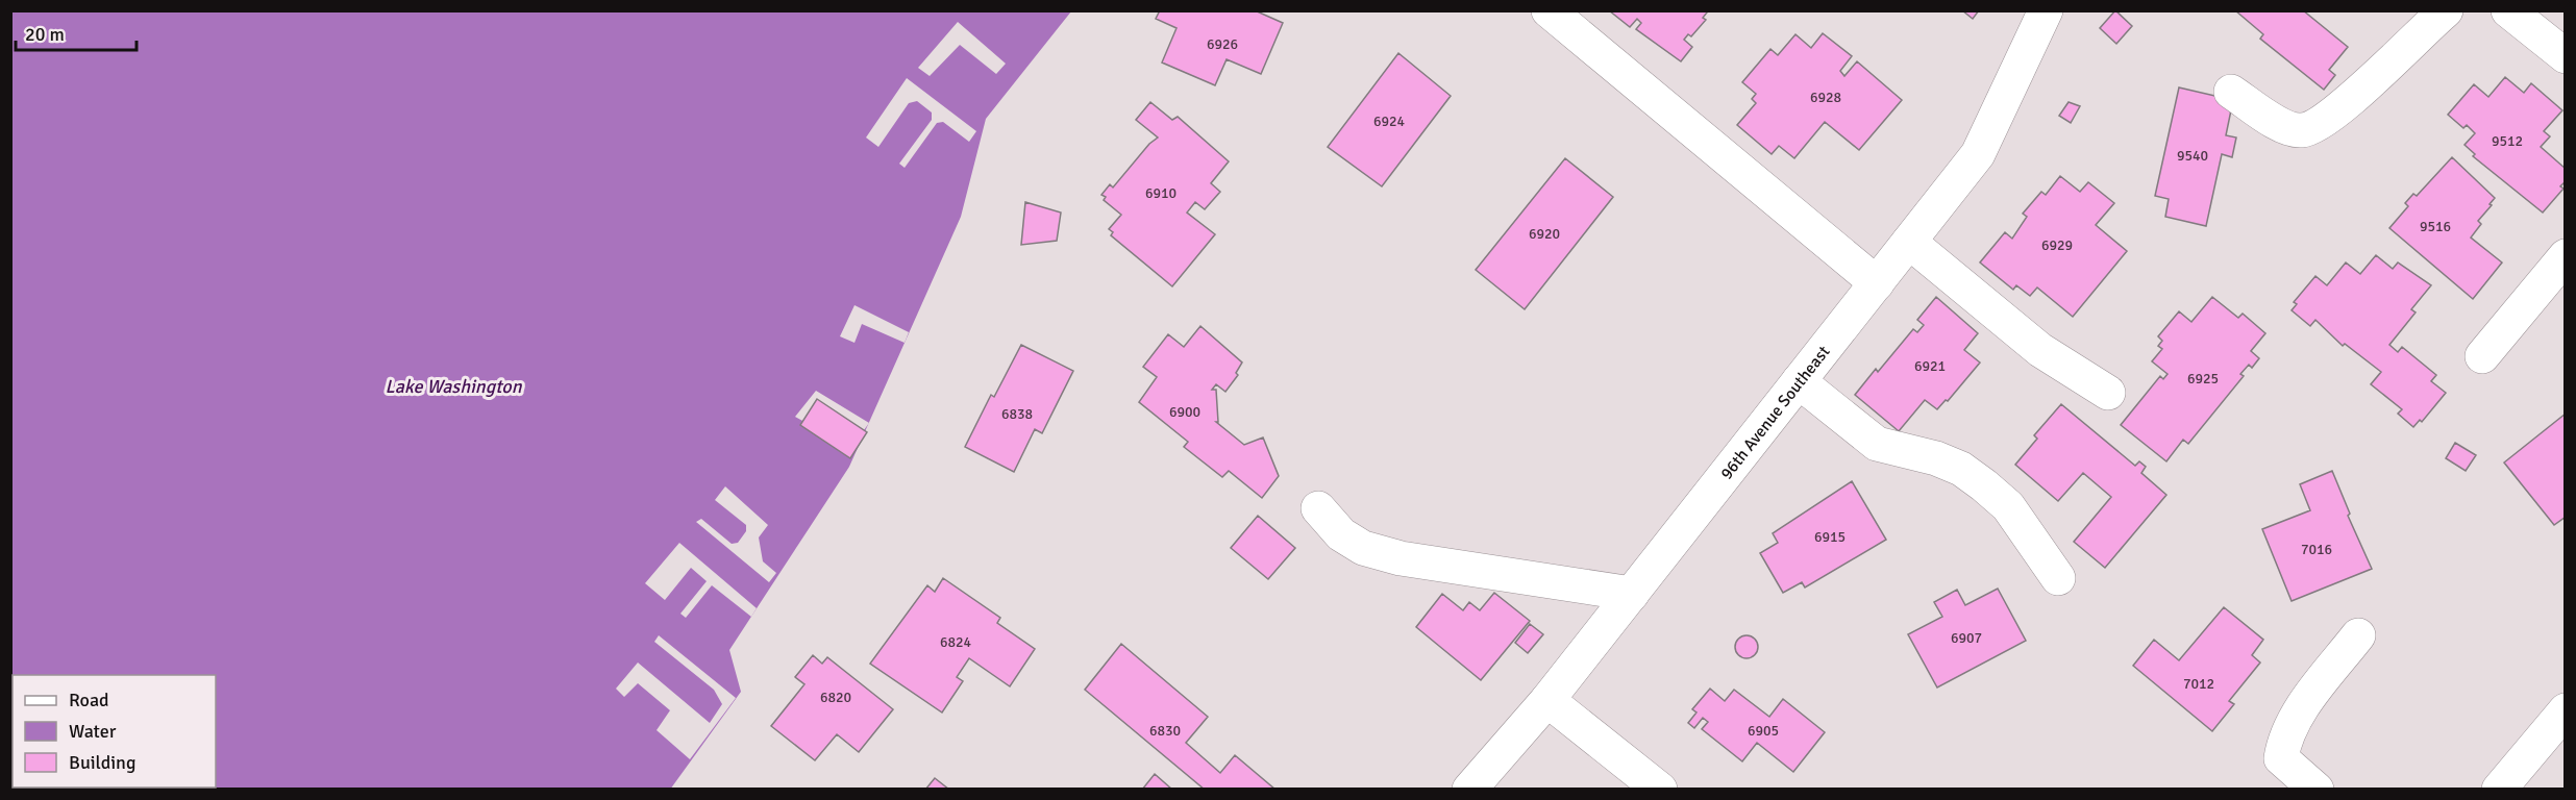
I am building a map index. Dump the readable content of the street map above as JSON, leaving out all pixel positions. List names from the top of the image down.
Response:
{
  "streets": {
    "street": ["96th Avenue Southeast"]
  },
  "water": ["Lake Washington"],
  "house_numbers": [
    "6926",
    "6928",
    "6924",
    "9512",
    "9540",
    "6910",
    "9516",
    "6920",
    "6929",
    "6921",
    "6925",
    "6900",
    "6838",
    "6915",
    "7016",
    "6907",
    "6824",
    "7012",
    "6820",
    "6830",
    "6905"
  ],
  "legend": ["Road", "Water", "Building"],
  "scale_bar": "20 m"
}
